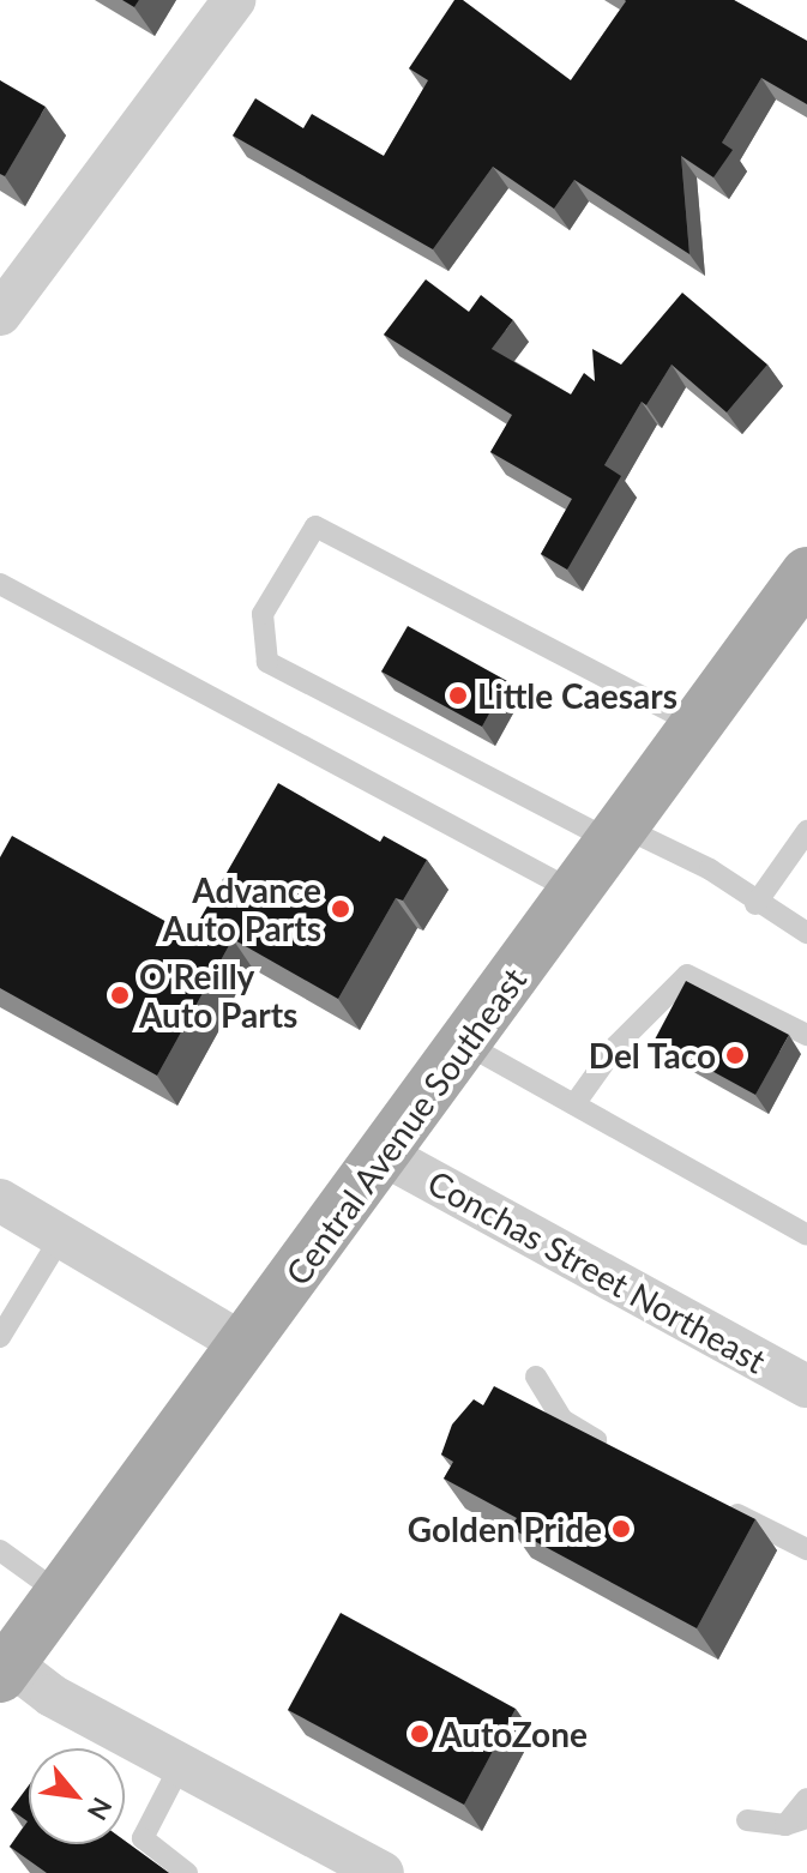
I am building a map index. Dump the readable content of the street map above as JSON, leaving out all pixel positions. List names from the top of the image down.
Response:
{
  "streets": {
    "main road": ["Central Avenue Southeast"],
    "street": ["Conchas Street Northeast"]
  },
  "crossings": [
    ["Central Avenue Southeast", "Conchas Street Northeast"]
  ],
  "places": [
    "Little Caesars",
    "Advance Auto Parts",
    "O'Reilly Auto Parts",
    "Del Taco",
    "Golden Pride",
    "AutoZone"
  ],
  "north": "bottom right"
}
